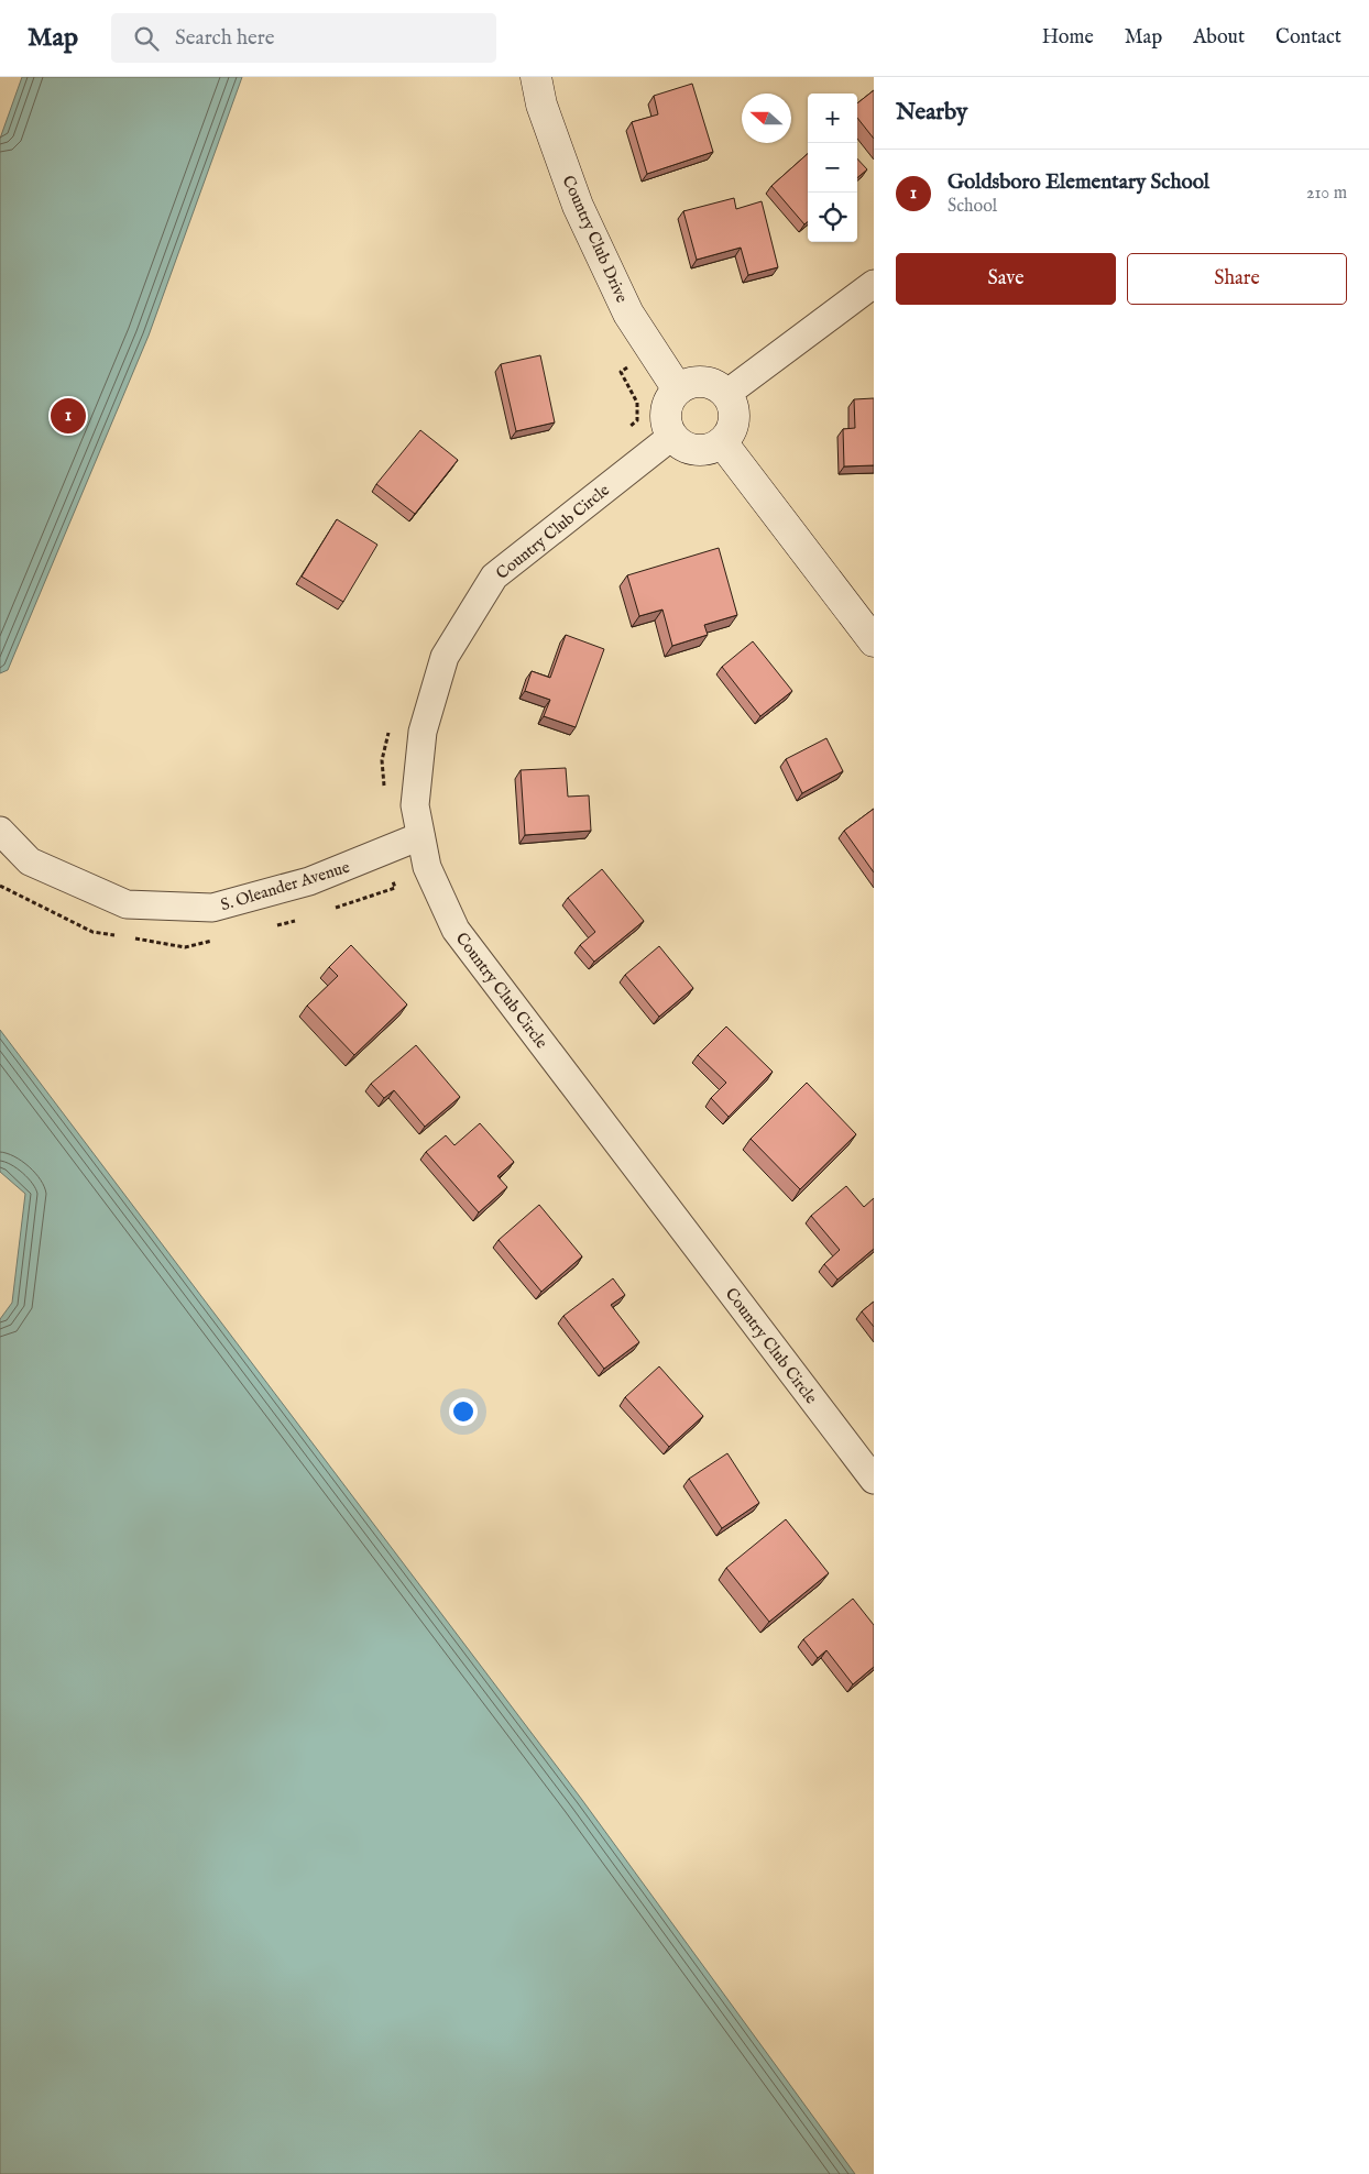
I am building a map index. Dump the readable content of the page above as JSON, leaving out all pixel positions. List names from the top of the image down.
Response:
{
  "streets": {
    "street": ["Country Club Drive", "Country Club Circle", "S. Oleander Avenue"]
  },
  "crossings": [
    ["Country Club Drive", "Country Club Circle"],
    ["Country Club Circle", "S. Oleander Avenue"]
  ],
  "north": "left",
  "page": {
    "header": "Map",
    "search": "Search here",
    "nav": [
      "Home",
      "Map",
      "About",
      "Contact"
    ],
    "heading": "Nearby",
    "map_buttons": ["+", "−"],
    "list": [
      {
        "mark": "1",
        "name": "Goldsboro Elementary School",
        "note": "School",
        "value": "210 m"
      }
    ],
    "buttons": ["Save", "Share"],
    "pins": "1"
  }
}
